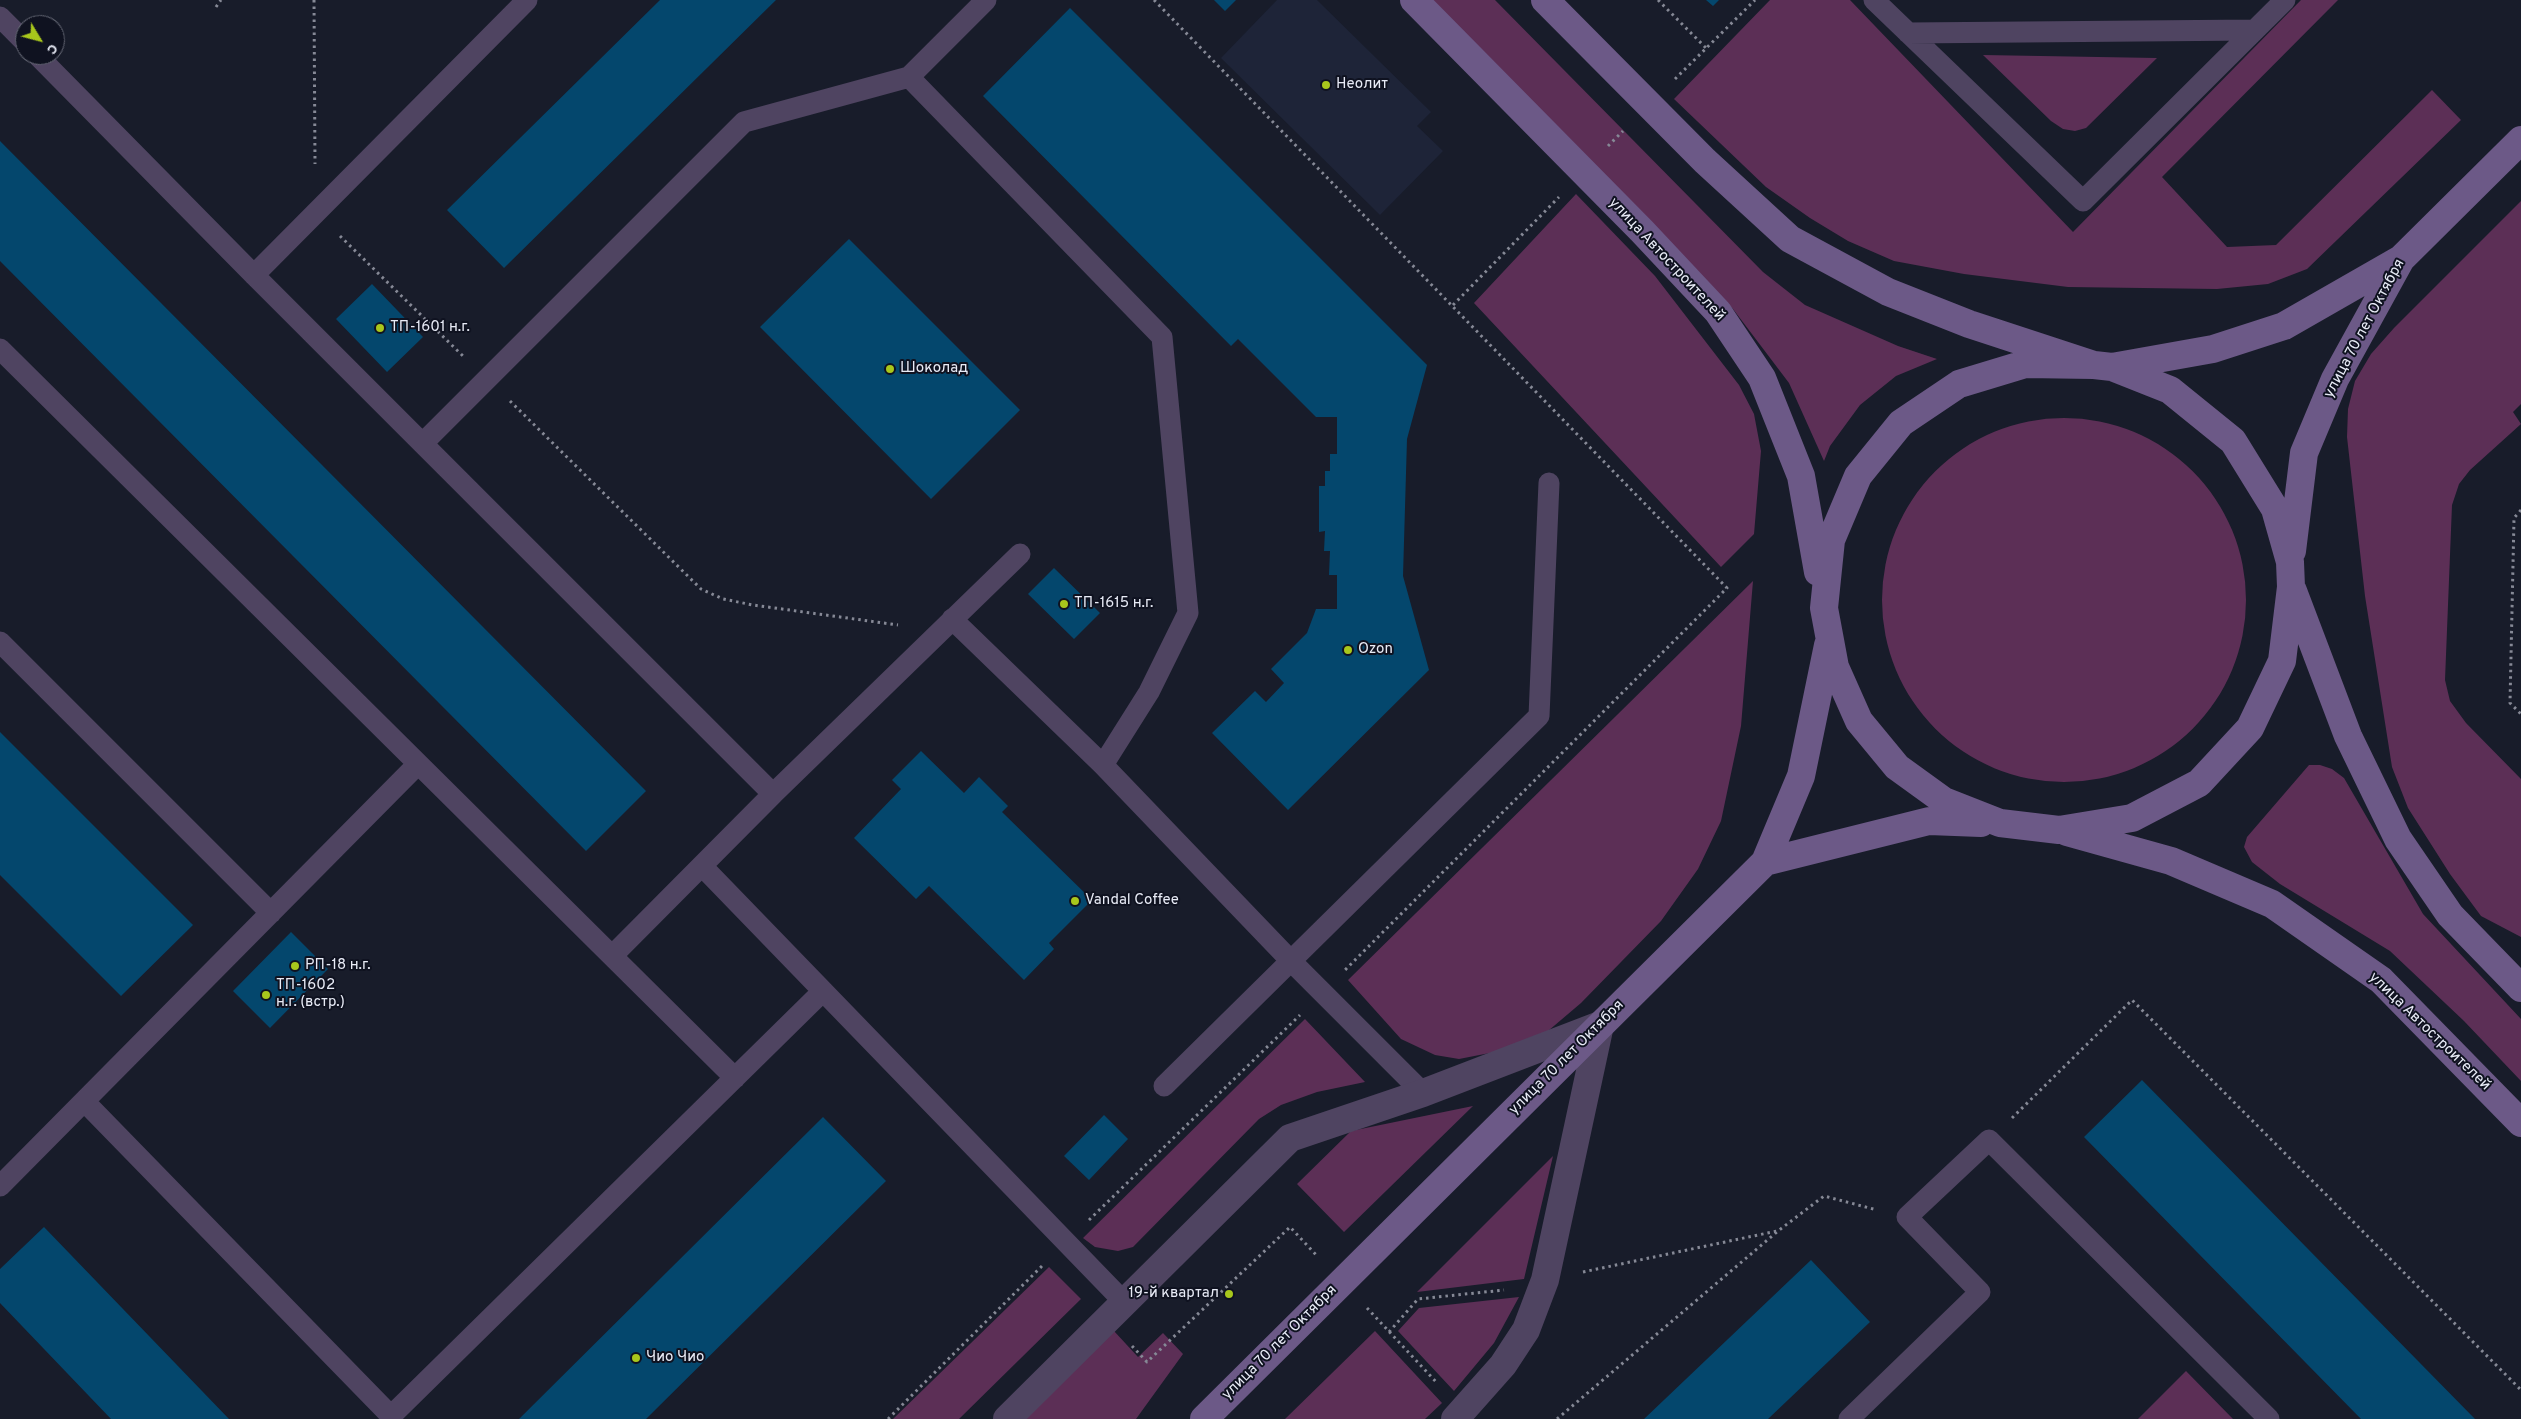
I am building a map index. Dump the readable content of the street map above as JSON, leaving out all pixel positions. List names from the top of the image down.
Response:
{
  "streets": {
    "main road": ["улица Автостроителей", "улица 70 лет Октября"]
  },
  "crossings": [
    ["улица Автостроителей", "улица 70 лет Октября"]
  ],
  "places": [
    "Неолит",
    "ТП-1601 н.г.",
    "Шоколад",
    "ТП-1615 н.г.",
    "Ozon",
    "Vandal Coffee",
    "РП-18 н.г.",
    "ТП-1602 н.г. (встр.)",
    "19-й квартал",
    "Чио Чио"
  ],
  "north": "bottom right"
}
